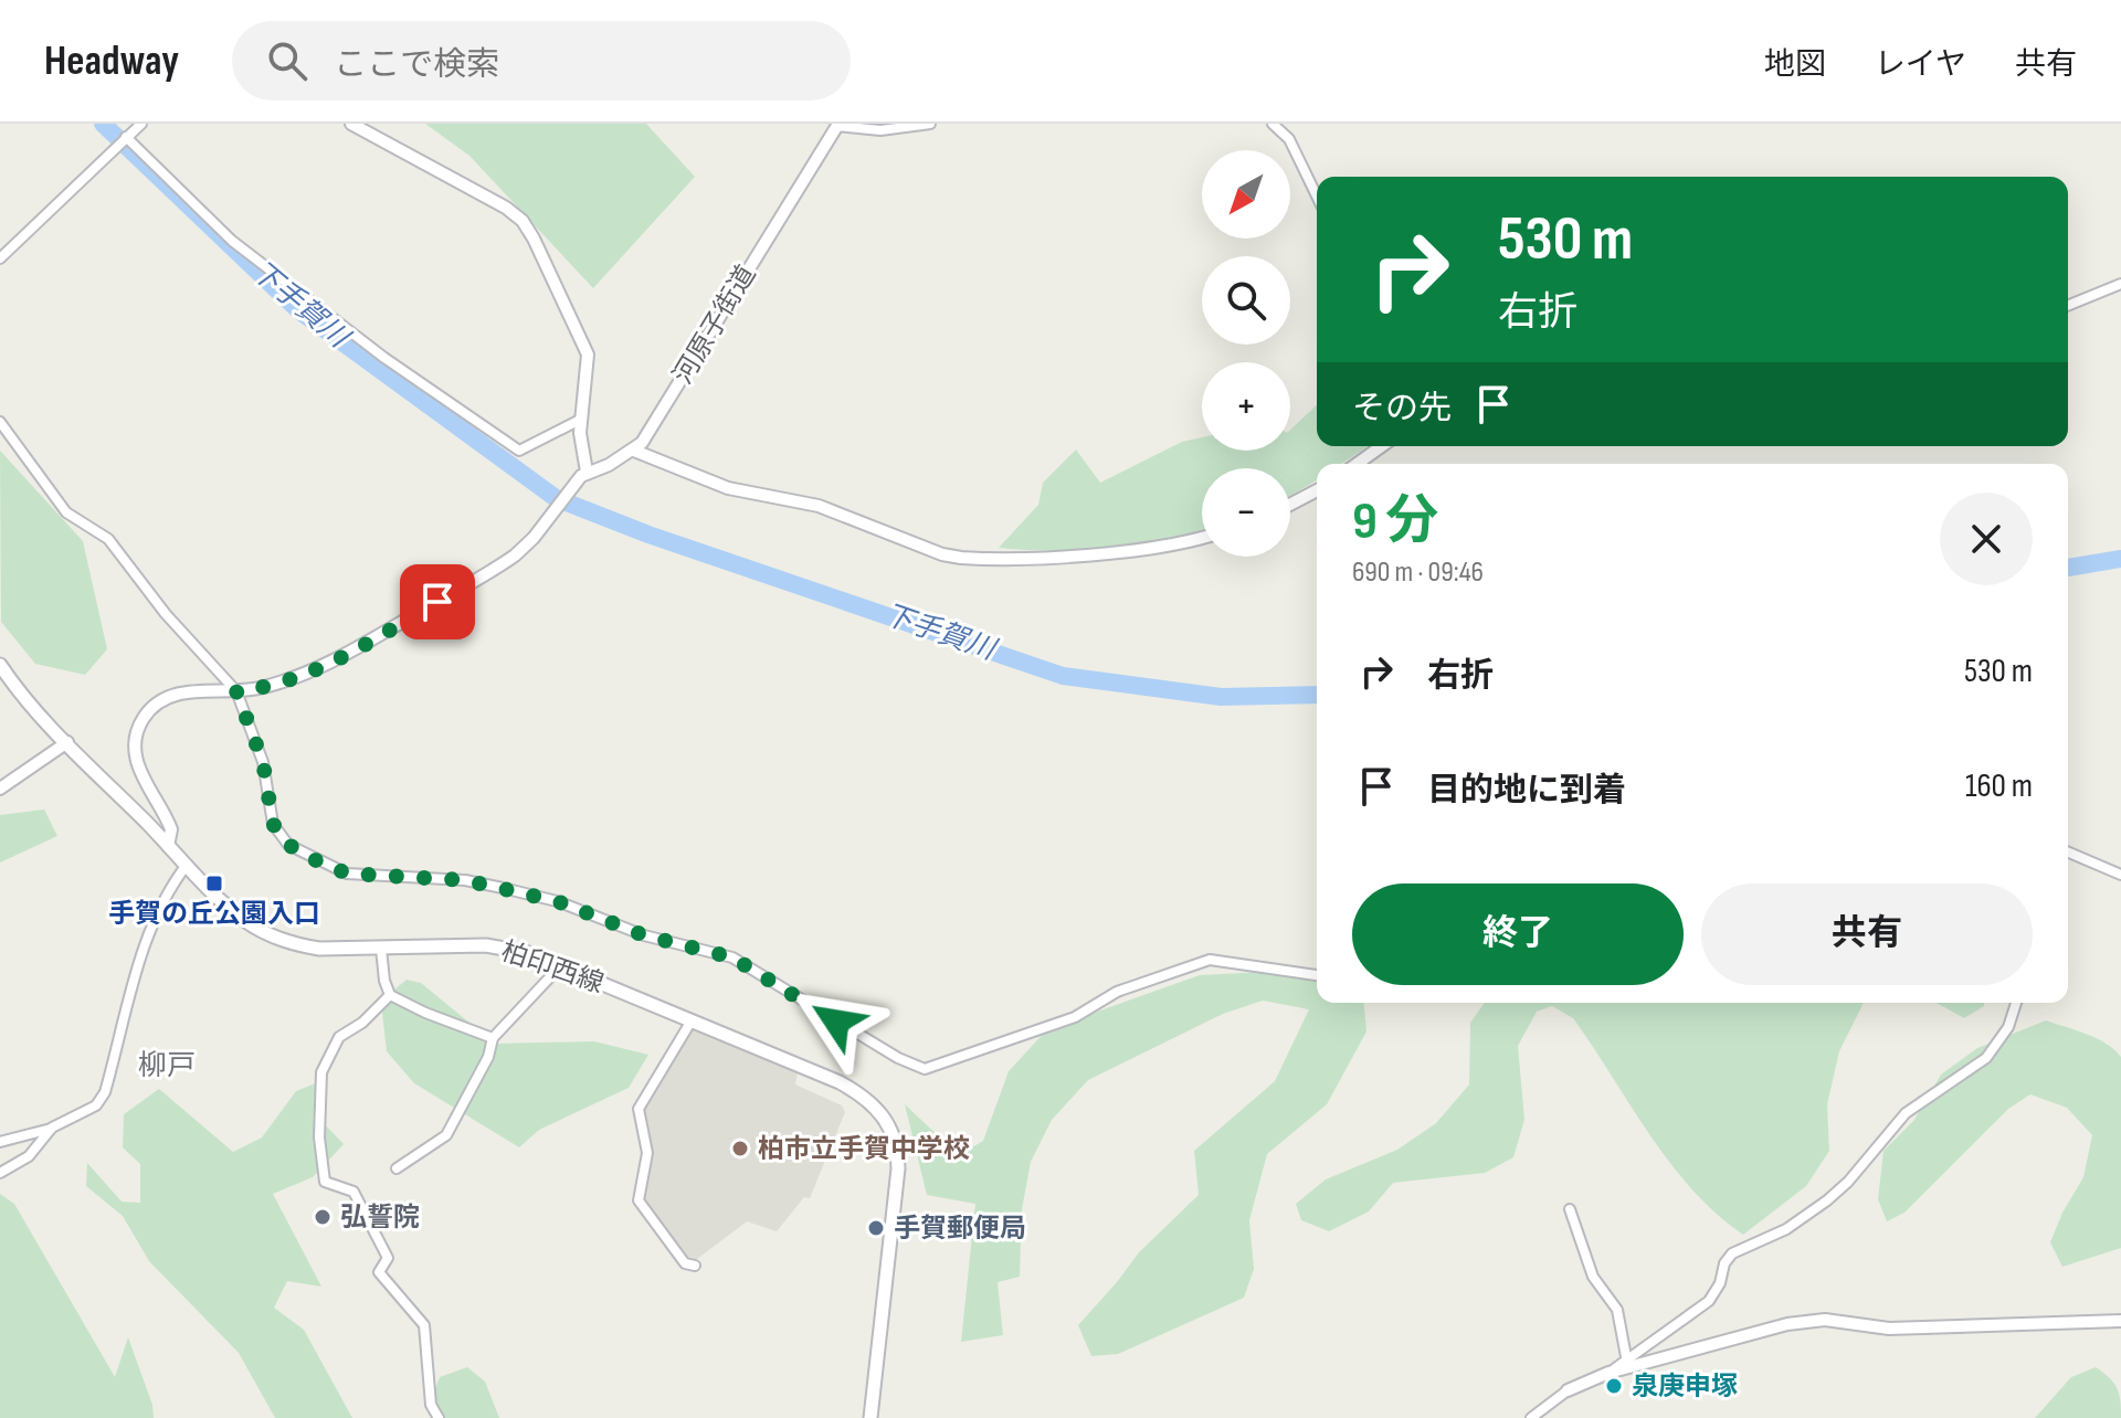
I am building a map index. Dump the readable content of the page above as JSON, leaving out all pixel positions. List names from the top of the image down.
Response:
{
  "streets": {
    "main road": ["柏印西線"],
    "street": ["河原子街道"]
  },
  "districts": ["柳戸"],
  "water": ["下手賀川"],
  "places": {
    "transit": ["手賀の丘公園入口"],
    "other": [
      "柏市立手賀中学校",
      "弘誓院",
      "手賀郵便局",
      "泉庚申塚"
    ]
  },
  "north": "bottom left",
  "page": {
    "header": "Headway",
    "search": "ここで検索",
    "nav": ["地図", "レイヤ", "共有"],
    "map_buttons": ["+", "−"],
    "turn": ["530 m", "右折"],
    "then": "その先",
    "heading": ["9 分", "690 m · 09:46"],
    "list": [
      {
        "name": "右折",
        "value": "530 m"
      },
      {
        "name": "目的地に到着",
        "value": "160 m"
      }
    ],
    "buttons": ["終了", "共有"]
  }
}
